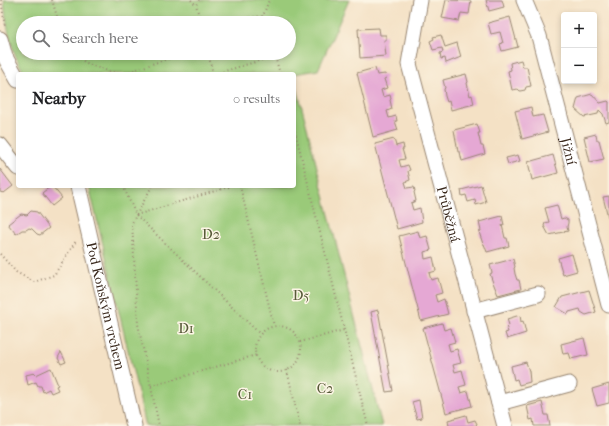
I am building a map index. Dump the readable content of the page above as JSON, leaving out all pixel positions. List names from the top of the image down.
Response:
{
  "streets": {
    "street": ["Jižní", "Průběžná", "Pod Koňským vrchem"]
  },
  "parks": [
    "D2",
    "D5",
    "D1",
    "C2",
    "C1"
  ],
  "page": {
    "map_buttons": ["+", "−"],
    "search": "Search here",
    "heading": ["Nearby", "0 results"]
  }
}
